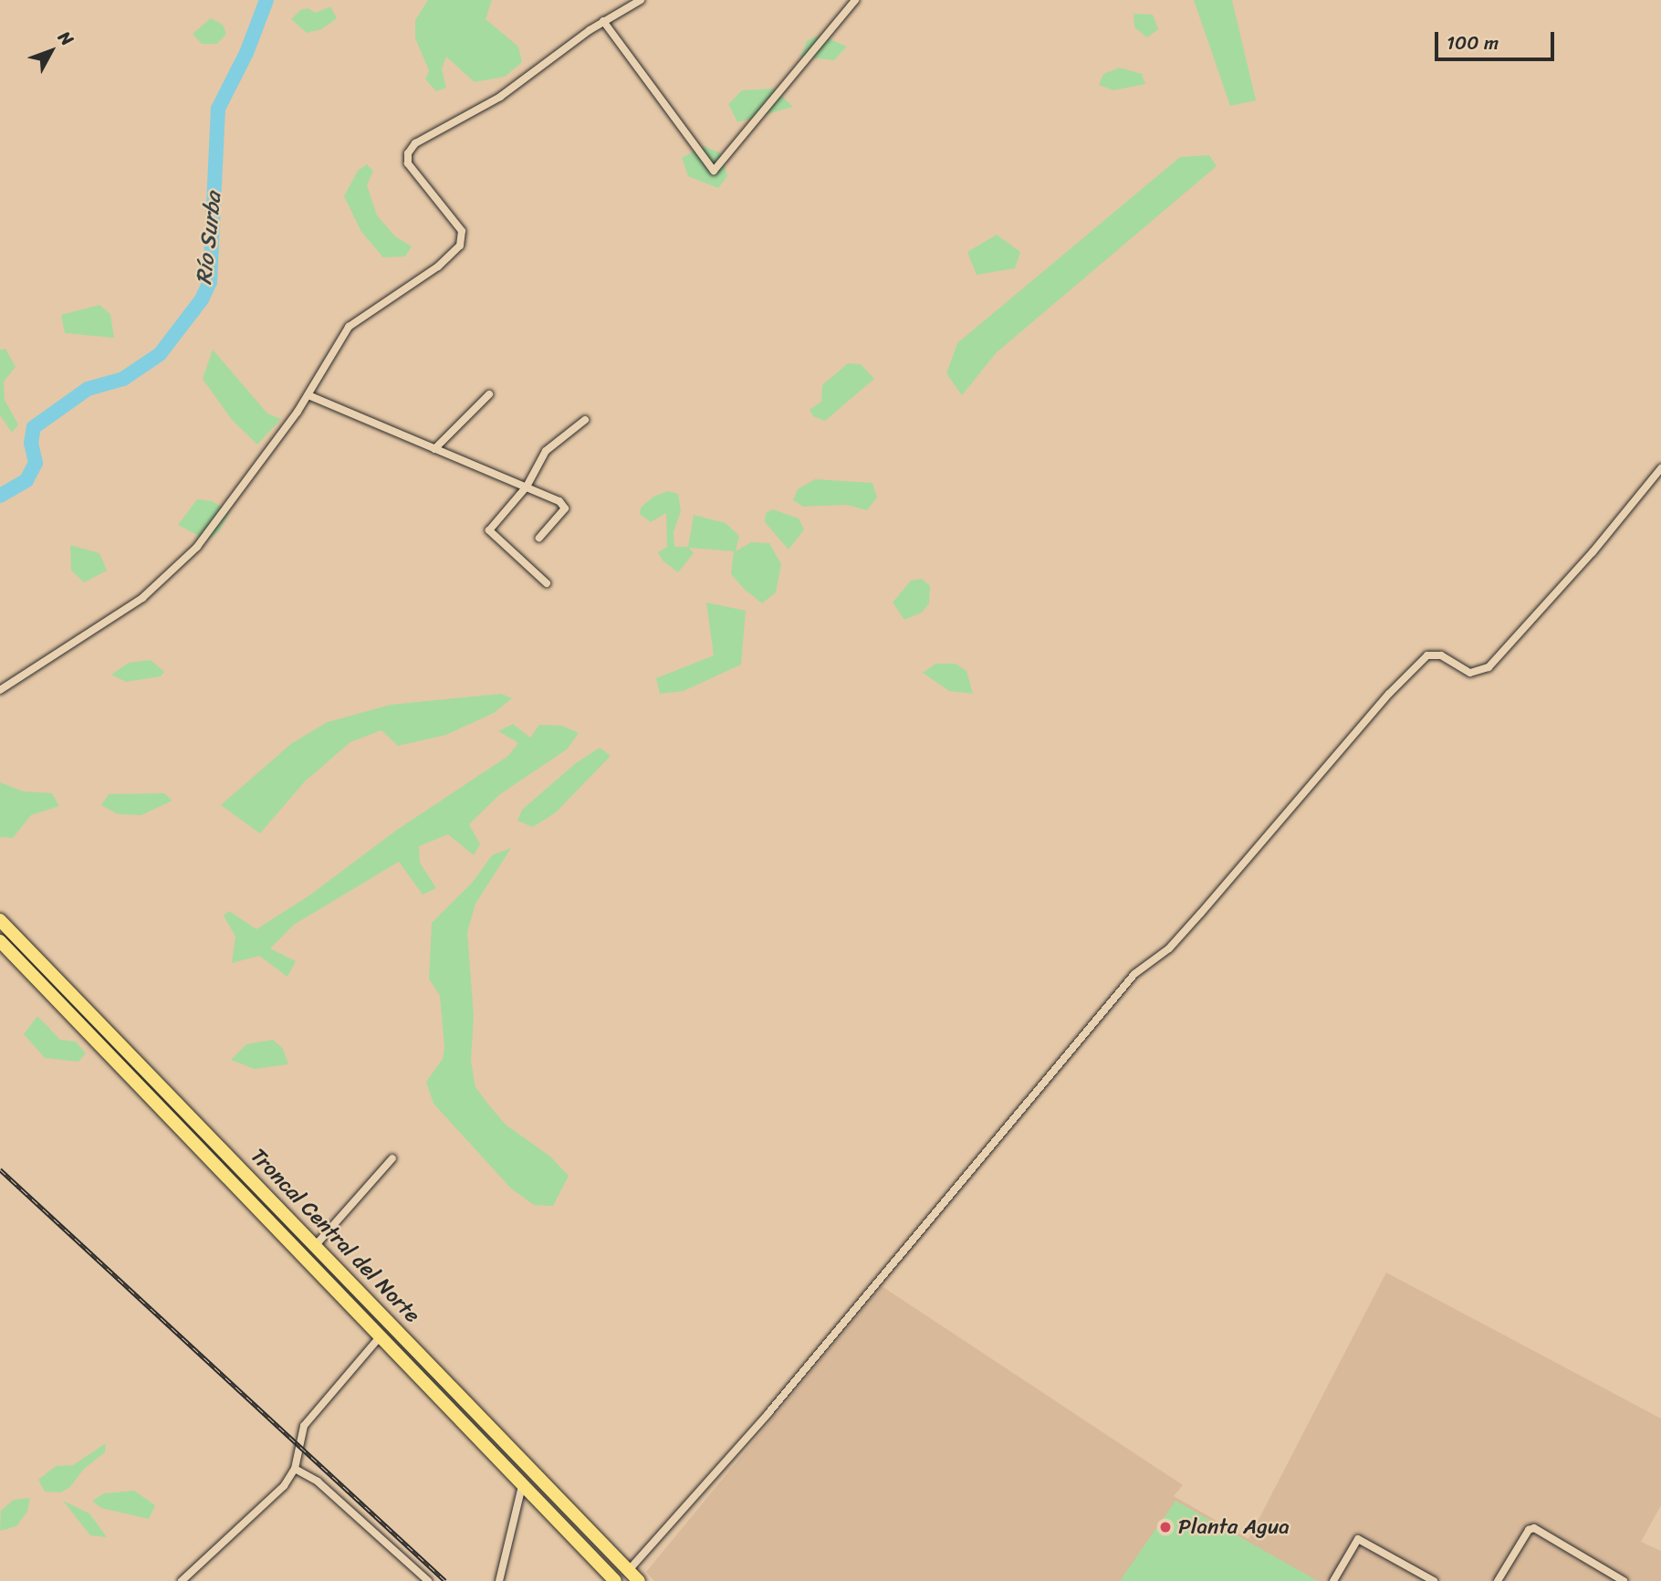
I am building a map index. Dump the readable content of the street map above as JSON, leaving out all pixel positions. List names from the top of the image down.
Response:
{
  "streets": {
    "highway": ["Troncal Central del Norte"]
  },
  "water": ["Río Surba"],
  "places": ["Planta Agua"],
  "scale_bar": "100 m",
  "north": "top right"
}
